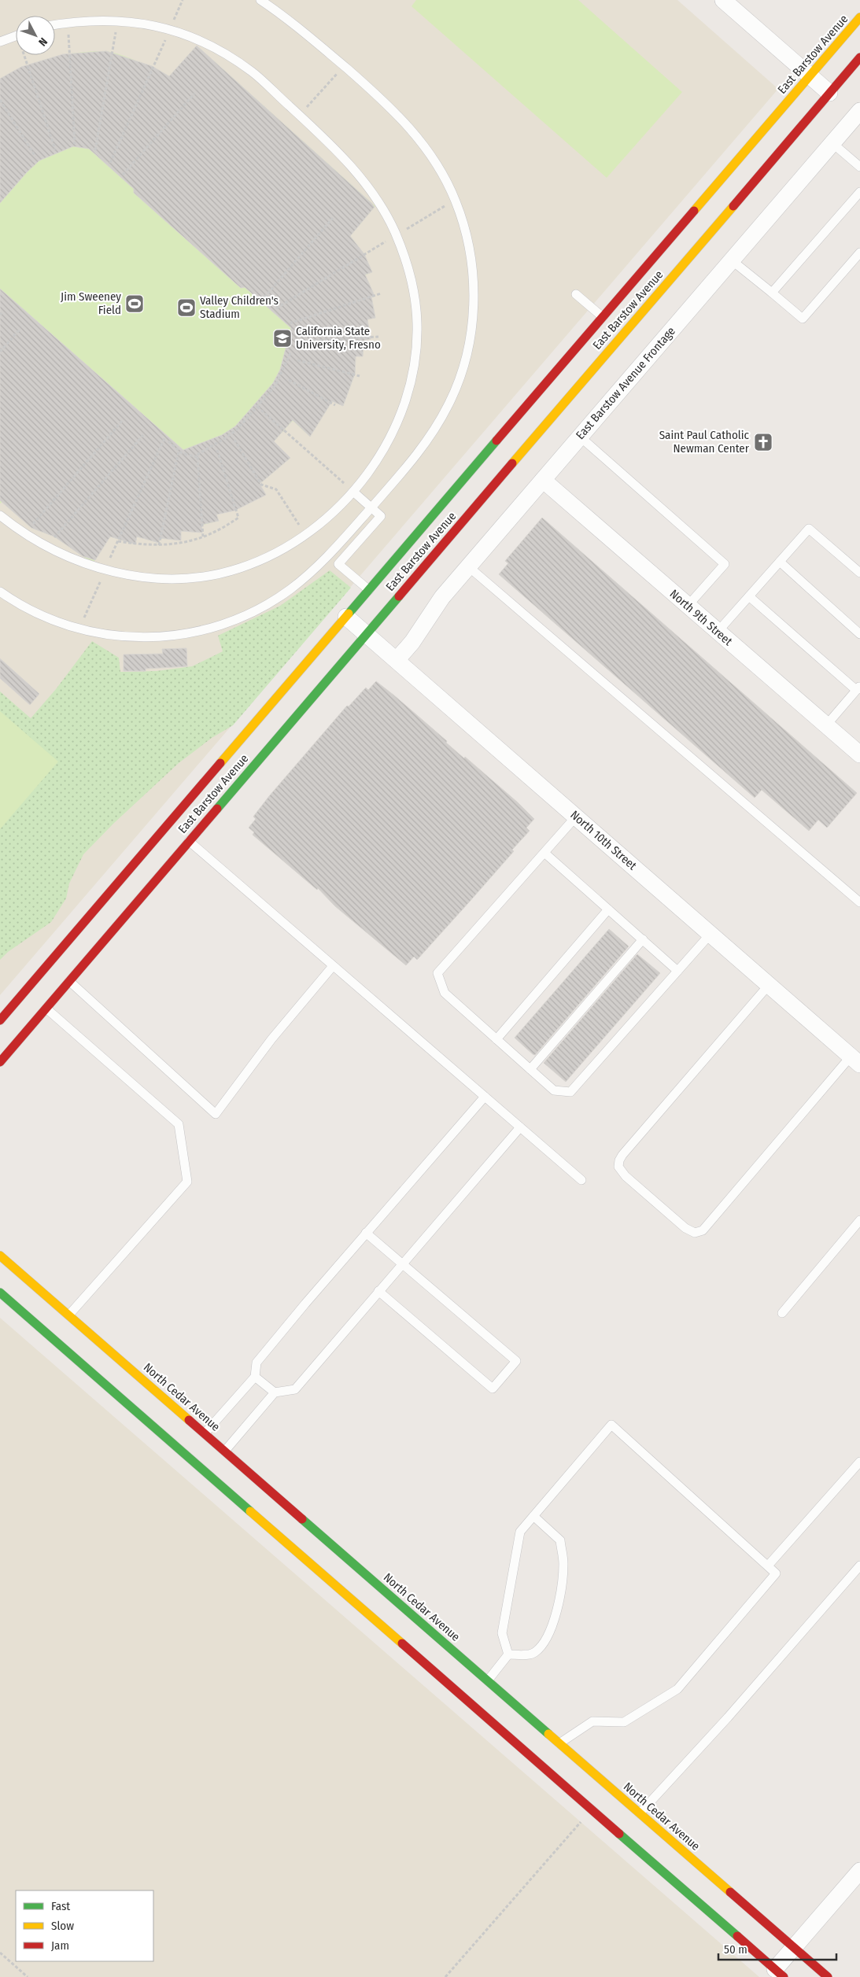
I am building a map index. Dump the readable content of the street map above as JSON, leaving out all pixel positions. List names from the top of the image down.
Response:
{
  "streets": {
    "main road": ["East Barstow Avenue", "North Cedar Avenue"],
    "street": ["East Barstow Avenue Frontage", "North 9th Street", "North 10th Street"]
  },
  "crossings": [
    ["East Barstow Avenue", "North 10th Street"],
    ["East Barstow Avenue Frontage", "North 9th Street"],
    ["East Barstow Avenue Frontage", "North 10th Street"]
  ],
  "places": {
    "sports": ["Jim Sweeney Field", "Valley Children's Stadium"],
    "school or university": ["California State University, Fresno"],
    "church": ["Saint Paul Catholic Newman Center"]
  },
  "legend": ["Fast", "Slow", "Jam"],
  "scale_bar": "50 m",
  "north": "bottom right"
}
